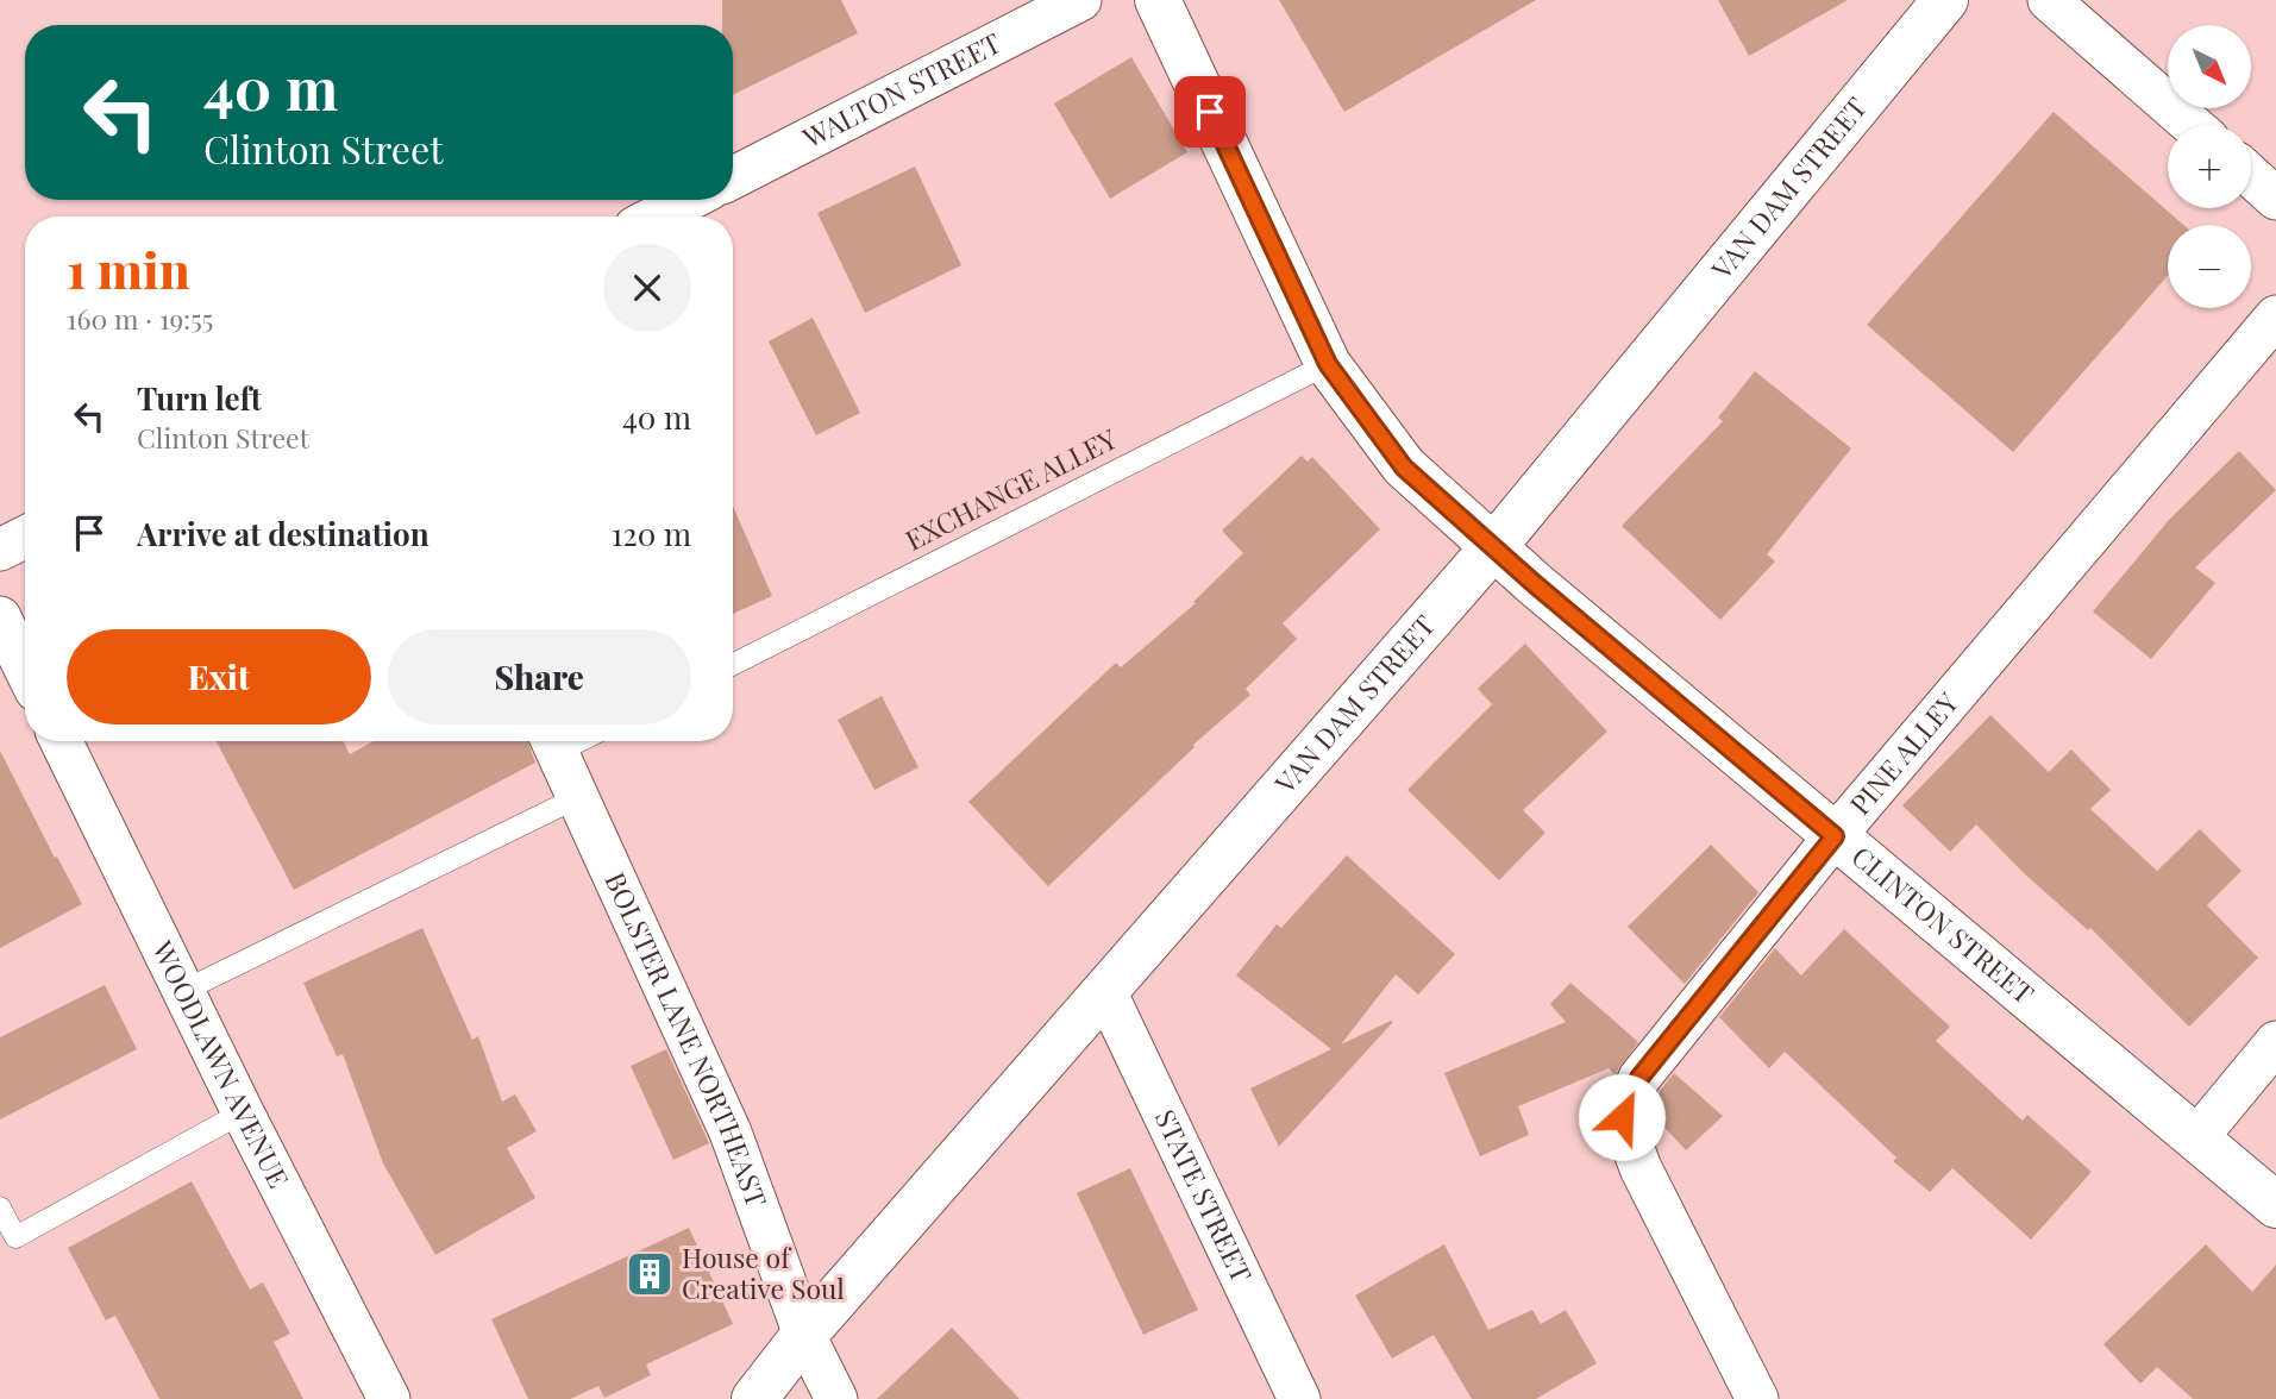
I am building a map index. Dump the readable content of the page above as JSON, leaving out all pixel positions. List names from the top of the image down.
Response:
{
  "streets": {
    "main road": ["VAN DAM STREET", "CLINTON STREET"],
    "street": [
      "WALTON STREET",
      "PINE ALLEY",
      "BOLSTER LANE NORTHEAST",
      "WOODLAWN AVENUE",
      "STATE STREET"
    ],
    "lane": ["EXCHANGE ALLEY"]
  },
  "crossings": [
    ["VAN DAM STREET", "CLINTON STREET"],
    ["VAN DAM STREET", "BOLSTER LANE NORTHEAST"],
    ["VAN DAM STREET", "STATE STREET"],
    ["EXCHANGE ALLEY", "CLINTON STREET"],
    ["PINE ALLEY", "CLINTON STREET"]
  ],
  "places": {
    "building": ["House of Creative Soul"]
  },
  "north": "bottom right",
  "page": {
    "map_buttons": ["+", "−"],
    "turn": ["40 m", "Clinton Street"],
    "heading": ["1 min", "160 m · 19:55"],
    "list": [
      {
        "name": "Turn left",
        "note": "Clinton Street",
        "value": "40 m"
      },
      {
        "name": "Arrive at destination",
        "value": "120 m"
      }
    ],
    "buttons": ["Exit", "Share"]
  }
}
